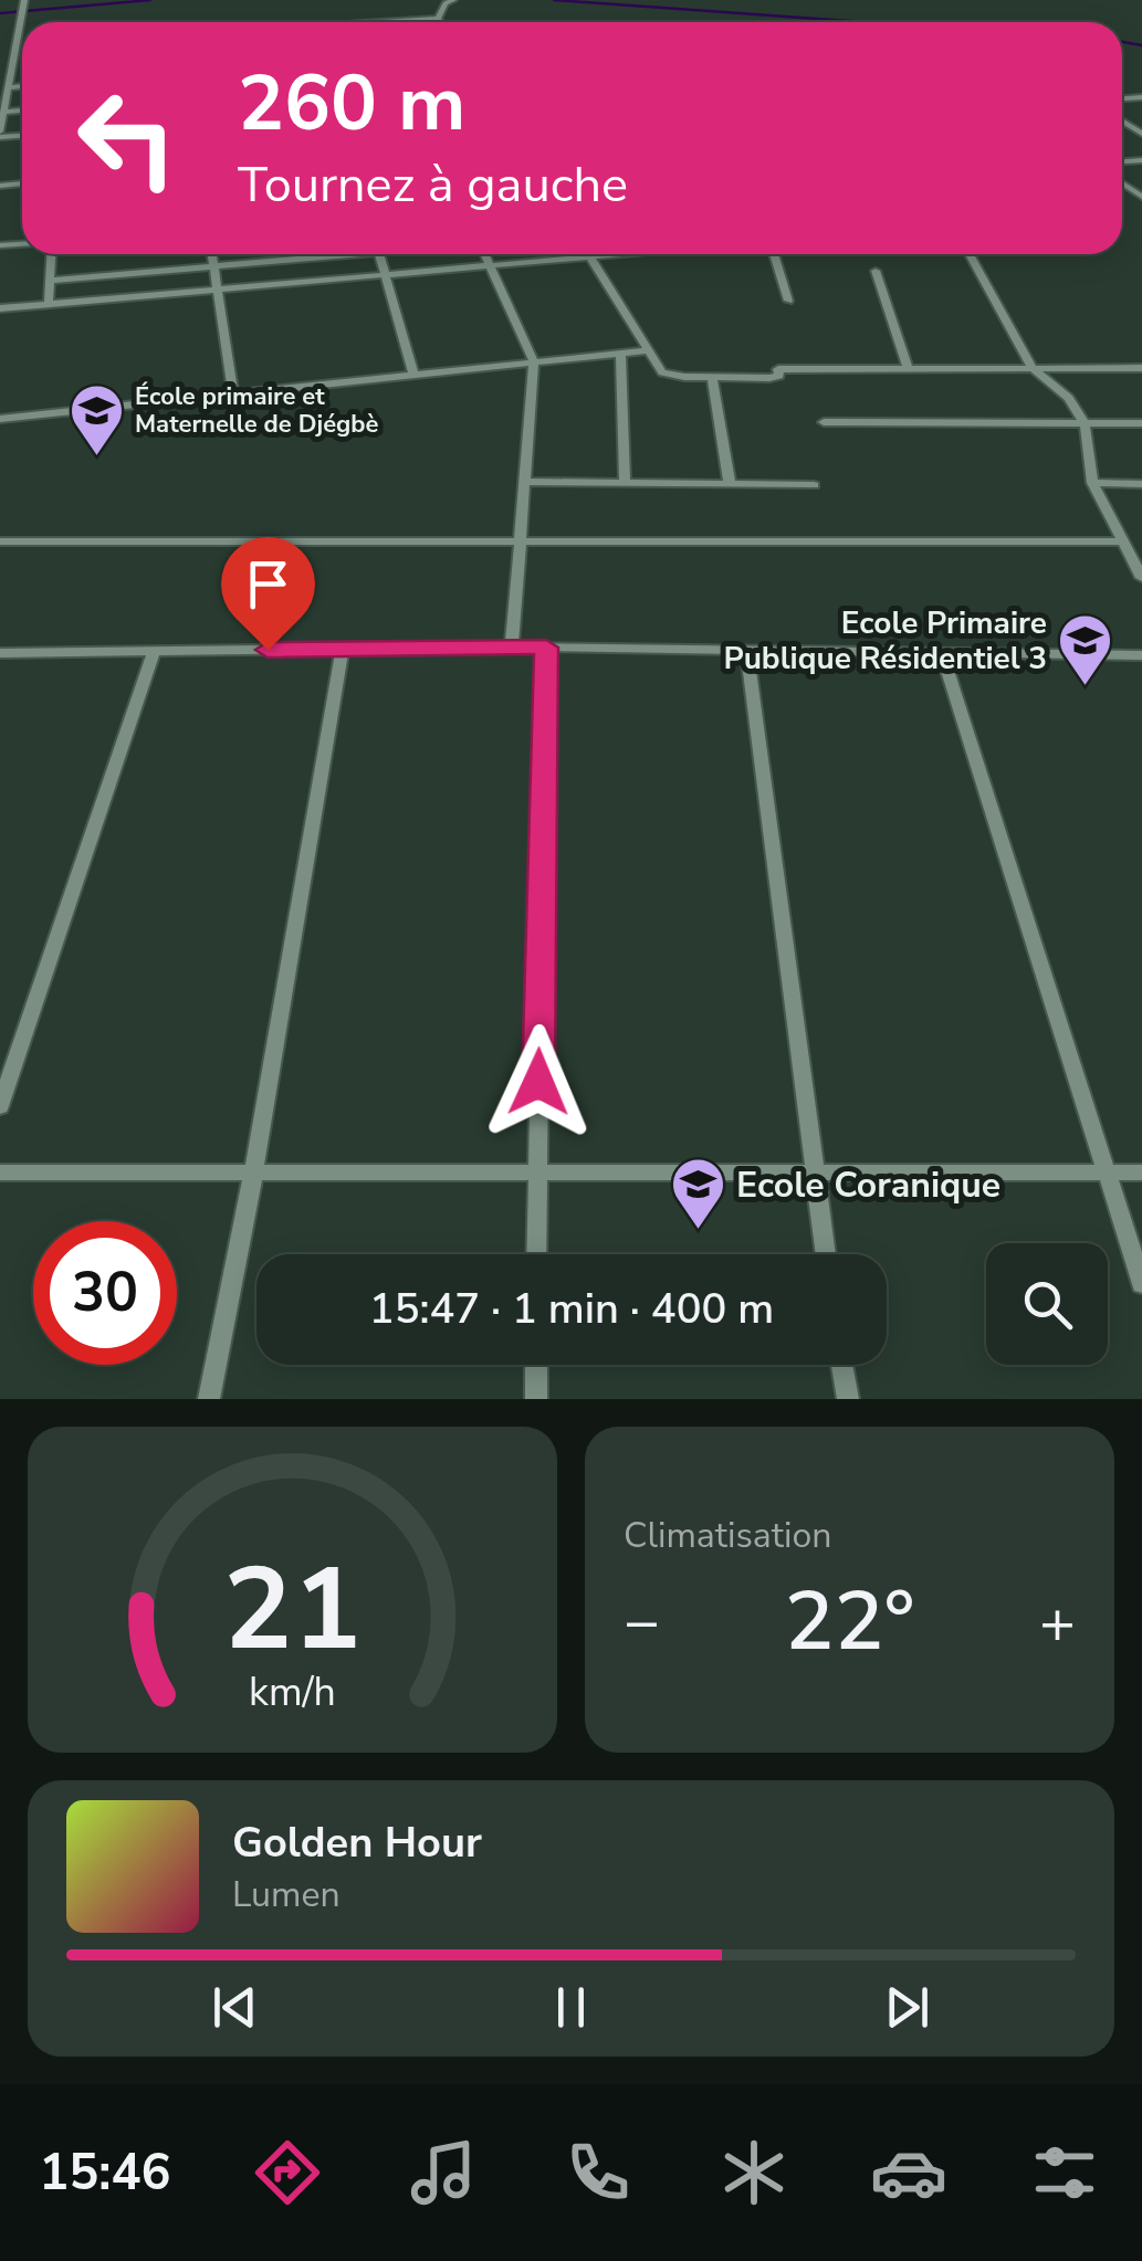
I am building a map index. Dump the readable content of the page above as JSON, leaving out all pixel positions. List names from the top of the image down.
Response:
{
  "places": {
    "school or university": ["École primaire et Maternelle de Djégbè", "Ecole Primaire Publique Résidentiel 3", "Ecole Coranique"]
  },
  "page": {
    "turn": ["260 m", "Tournez à gauche"],
    "limit": "30",
    "trip": "15:47 · 1 min · 400 m",
    "tile": "Climatisation",
    "heat": ["−", "22°", "+"],
    "song": ["Golden Hour", "Lumen"],
    "tabs": "15:46",
    "gauge": ["21", "km/h"]
  }
}
